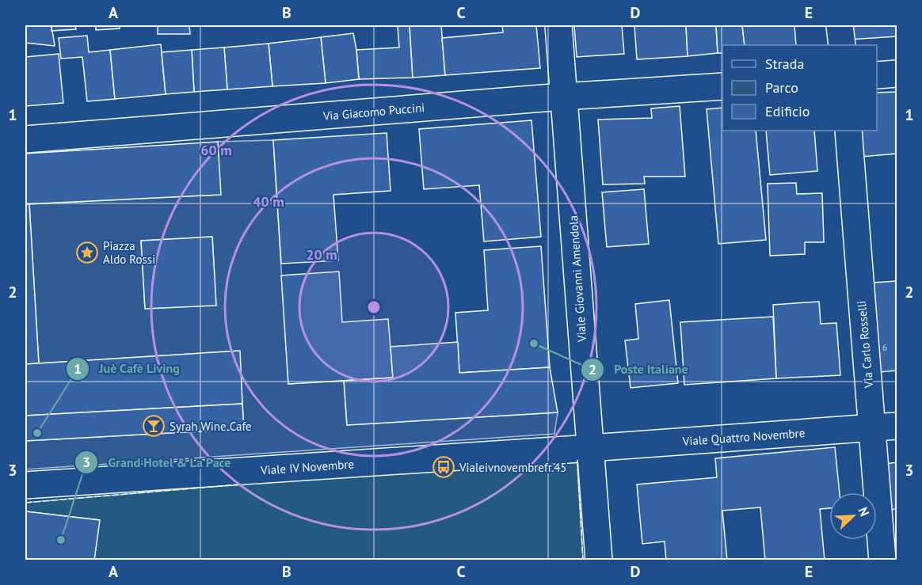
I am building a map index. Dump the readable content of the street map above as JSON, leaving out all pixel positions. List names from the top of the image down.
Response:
{
  "streets": {
    "street": [
      "Via Giacomo Puccini",
      "Viale Giovanni Amendola",
      "Via Carlo Rosselli",
      "Viale Quattro Novembre",
      "Viale IV Novembre"
    ]
  },
  "crossings": [
    ["Via Giacomo Puccini", "Viale Giovanni Amendola"],
    ["Viale Giovanni Amendola", "Viale Quattro Novembre"],
    ["Viale Giovanni Amendola", "Viale IV Novembre"],
    ["Via Carlo Rosselli", "Viale Quattro Novembre"],
    ["Viale Quattro Novembre", "Viale IV Novembre"]
  ],
  "places": {
    "place": ["Piazza Aldo Rossi"],
    "other": ["Poste Italiane", "Juè Cafè Living", "Grand Hotel & La Pace"],
    "bar": ["Syrah Wine Cafe"],
    "bus stop": ["Vialeivnovembrefr.45"]
  },
  "house_numbers": ["6"],
  "legend": ["Strada", "Parco", "Edificio"],
  "north": "top right",
  "grid": {
    "columns": [
      "A",
      "B",
      "C",
      "D",
      "E"
    ],
    "rows": ["1", "2", "3"]
  },
  "rings": ["60 m", "40 m", "20 m"]
}
